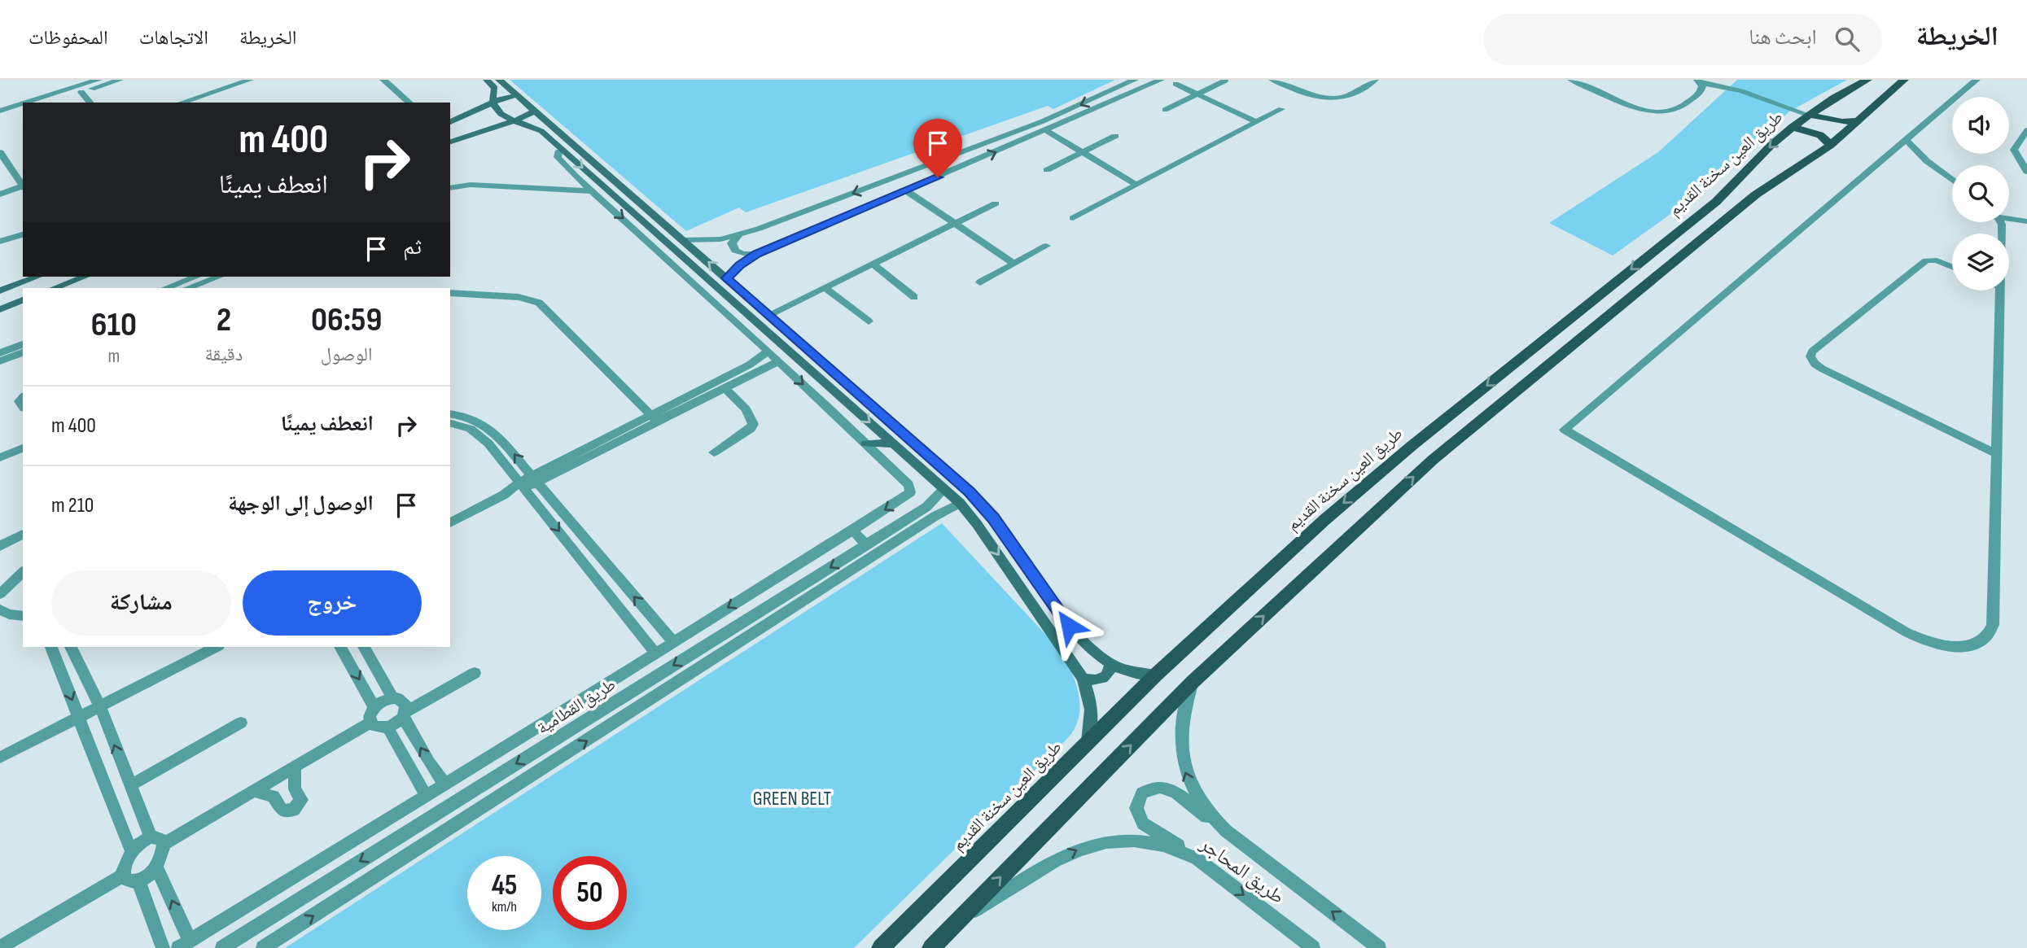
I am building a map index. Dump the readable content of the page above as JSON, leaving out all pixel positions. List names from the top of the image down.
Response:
{
  "streets": {
    "main road": ["طريق العين سخنة القديم"],
    "street": ["طريق القطامية", "طريق المحاجر"]
  },
  "parks": ["GREEN BELT"],
  "page": {
    "header": "الخريطة",
    "search": "ابحث هنا",
    "nav": ["الخريطة", "الاتجاهات", "المحفوظات"],
    "turn": ["400 m", "انعطف يمينًا"],
    "then": "ثم",
    "eta": [
      "06:59",
      "الوصول",
      "2",
      "دقيقة",
      "610",
      "m"
    ],
    "list": [
      {
        "name": "انعطف يمينًا",
        "value": "400 m"
      },
      {
        "name": "الوصول إلى الوجهة",
        "value": "210 m"
      }
    ],
    "buttons": ["خروج", "مشاركة"],
    "speed": "45 km/h",
    "limit": "50"
  }
}
